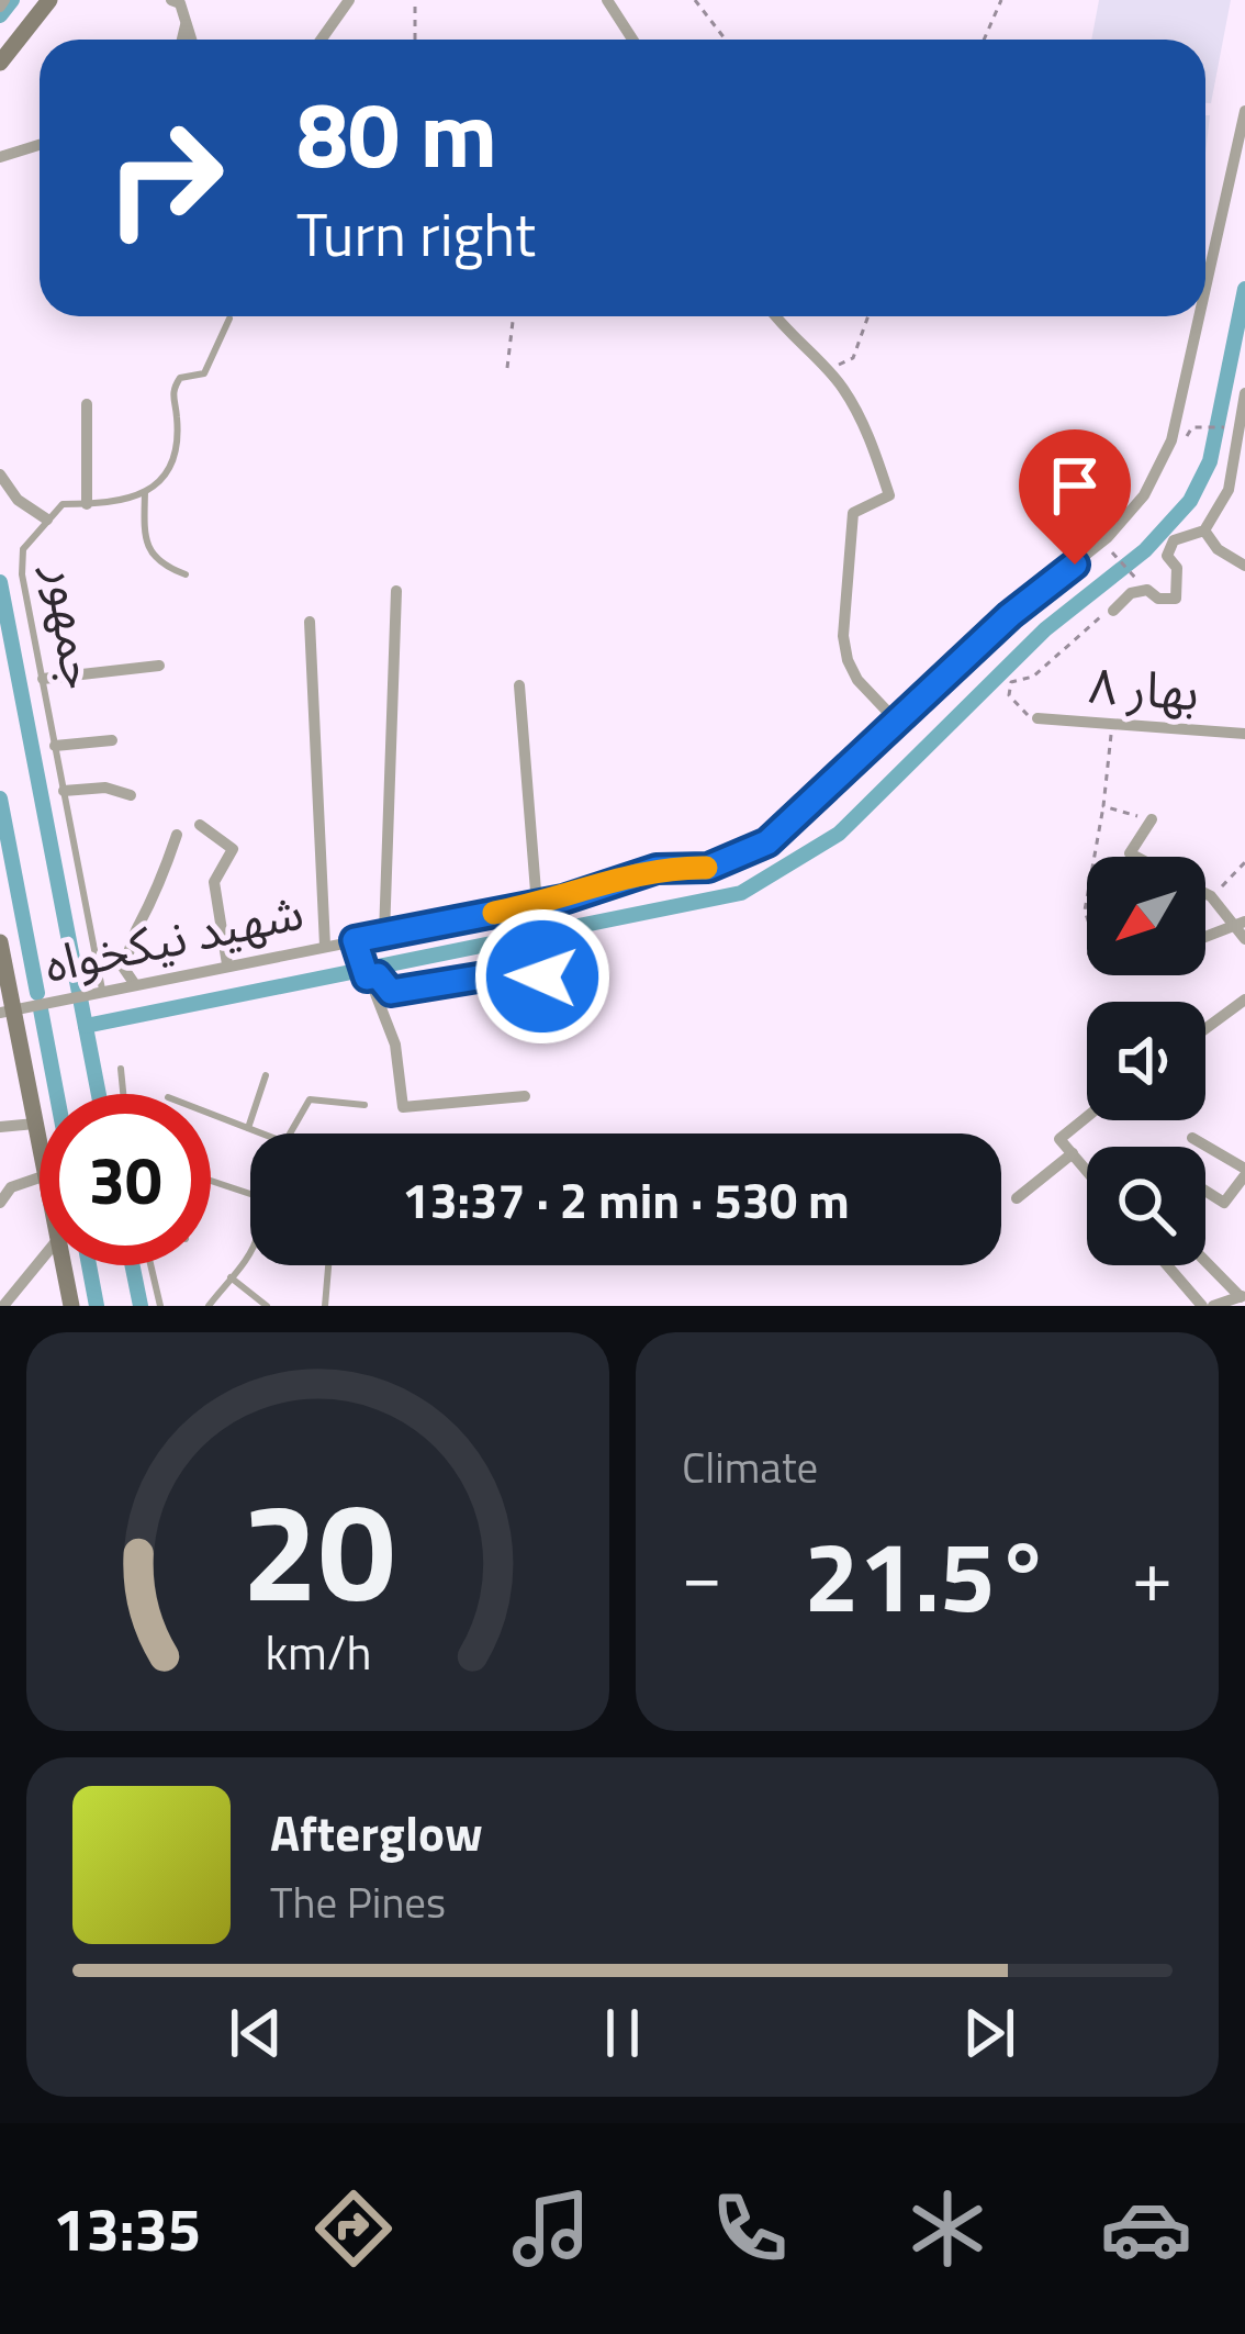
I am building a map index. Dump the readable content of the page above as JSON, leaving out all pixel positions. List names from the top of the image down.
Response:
{
  "streets": {
    "street": ["بهار ۸", "شهید نیکخواه"],
    "lane": ["جمهور"]
  },
  "crossings": [
    ["جمهور", "شهید نیکخواه"]
  ],
  "north": "bottom left",
  "page": {
    "turn": ["80 m", "Turn right"],
    "limit": "30",
    "trip": "13:37 · 2 min · 530 m",
    "tile": "Climate",
    "heat": ["−", "21.5°", "+"],
    "song": ["Afterglow", "The Pines"],
    "tabs": "13:35",
    "gauge": ["20", "km/h"]
  }
}
